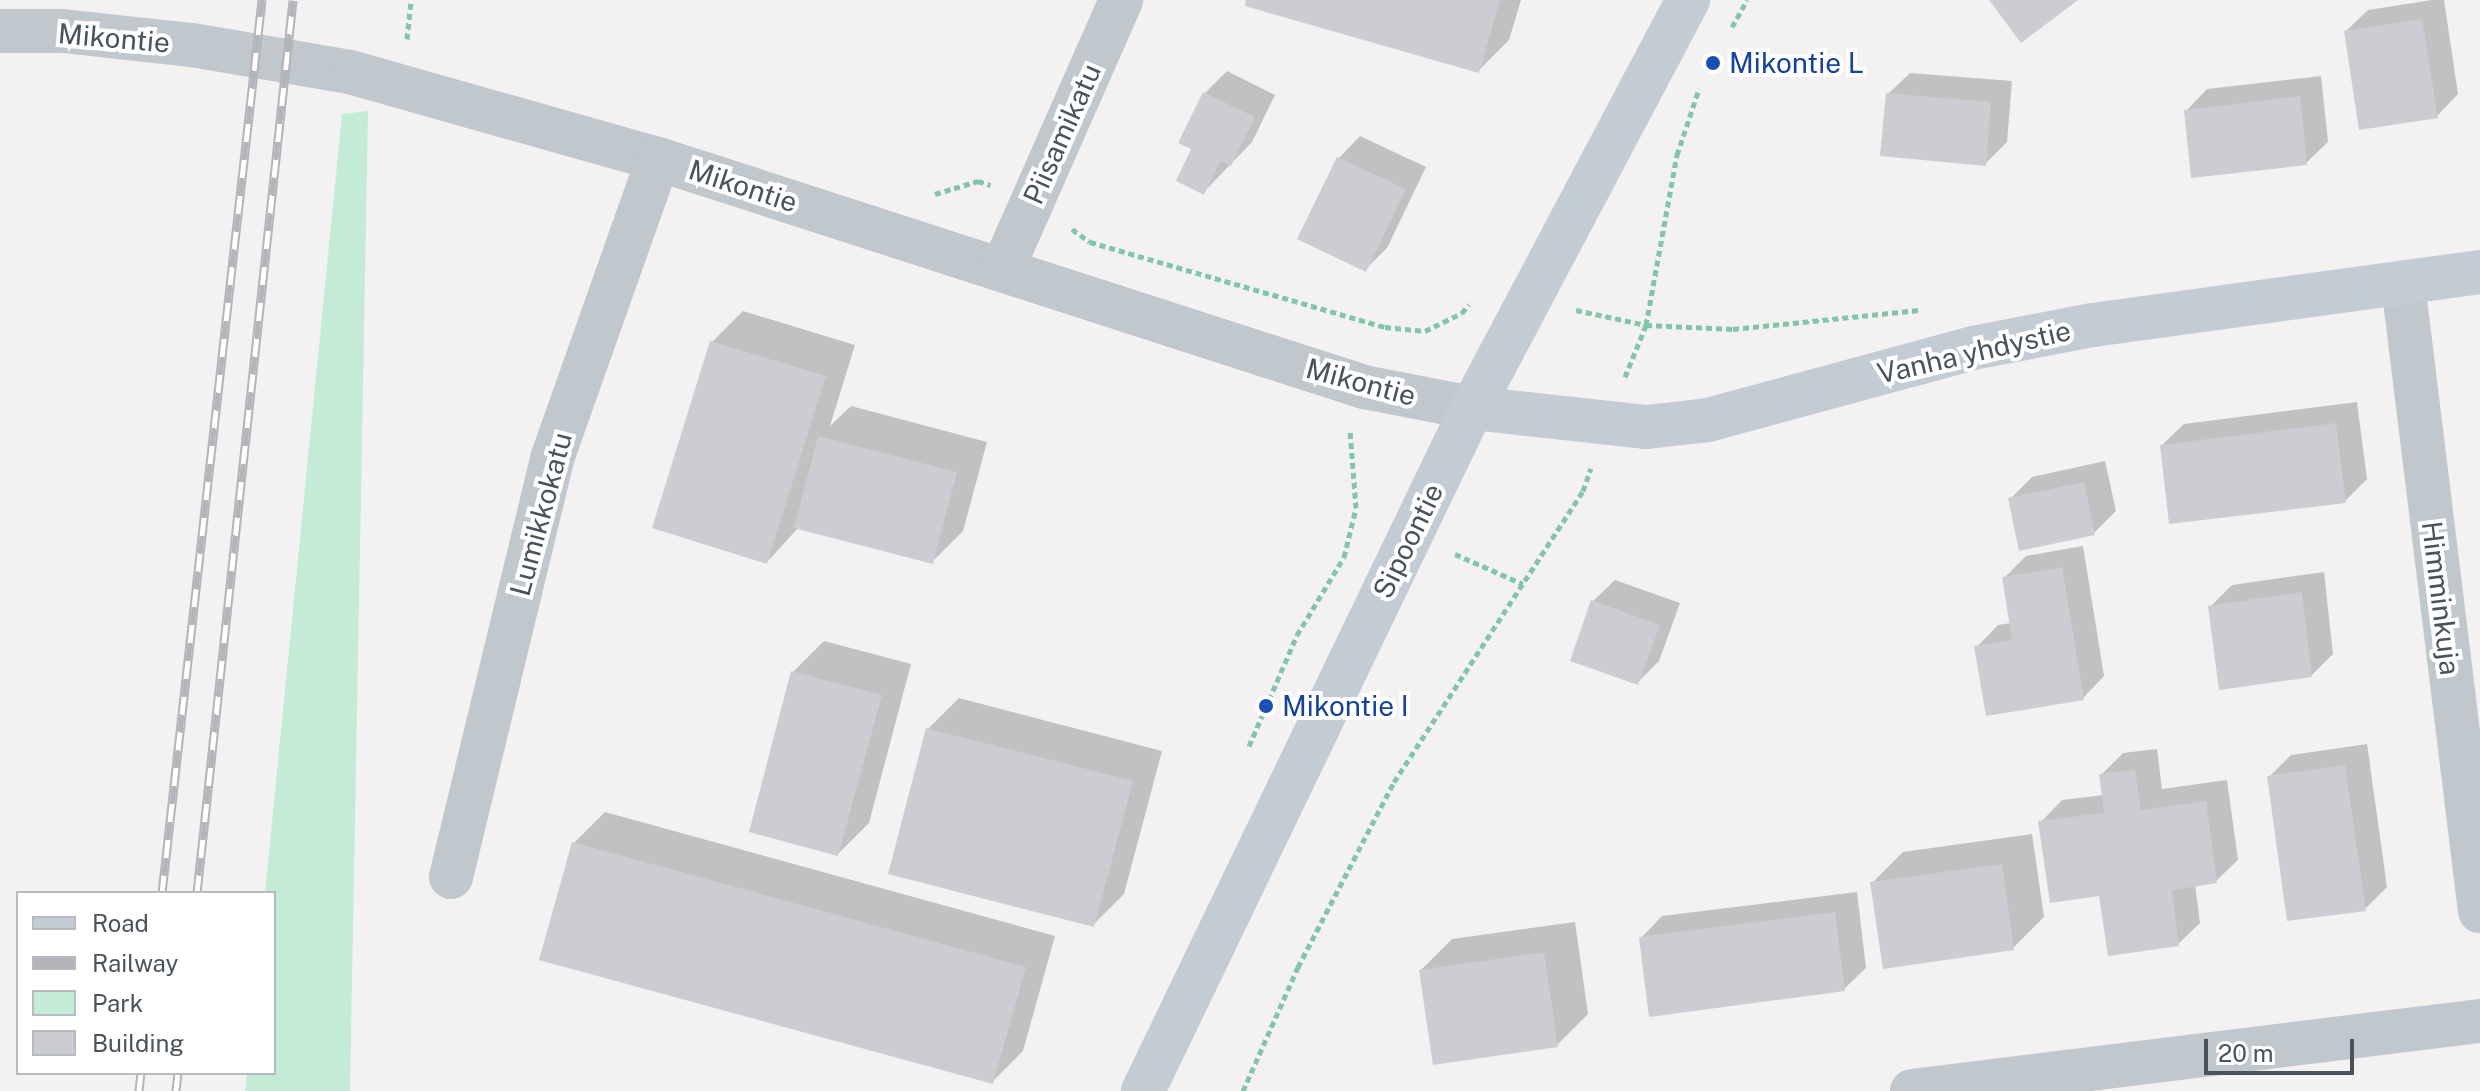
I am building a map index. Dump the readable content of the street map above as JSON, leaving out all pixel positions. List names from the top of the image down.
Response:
{
  "streets": {
    "street": [
      "Mikontie",
      "Piisamikatu",
      "Vanha yhdystie",
      "Lumikkokatu",
      "Sipoontie",
      "Himminkuja"
    ]
  },
  "crossings": [
    ["Mikontie", "Piisamikatu"],
    ["Mikontie", "Vanha yhdystie"],
    ["Mikontie", "Lumikkokatu"],
    ["Mikontie", "Sipoontie"],
    ["Vanha yhdystie", "Sipoontie"],
    ["Vanha yhdystie", "Himminkuja"]
  ],
  "places": ["Mikontie L", "Mikontie I"],
  "legend": [
    "Road",
    "Railway",
    "Park",
    "Building"
  ],
  "scale_bar": "20 m"
}
